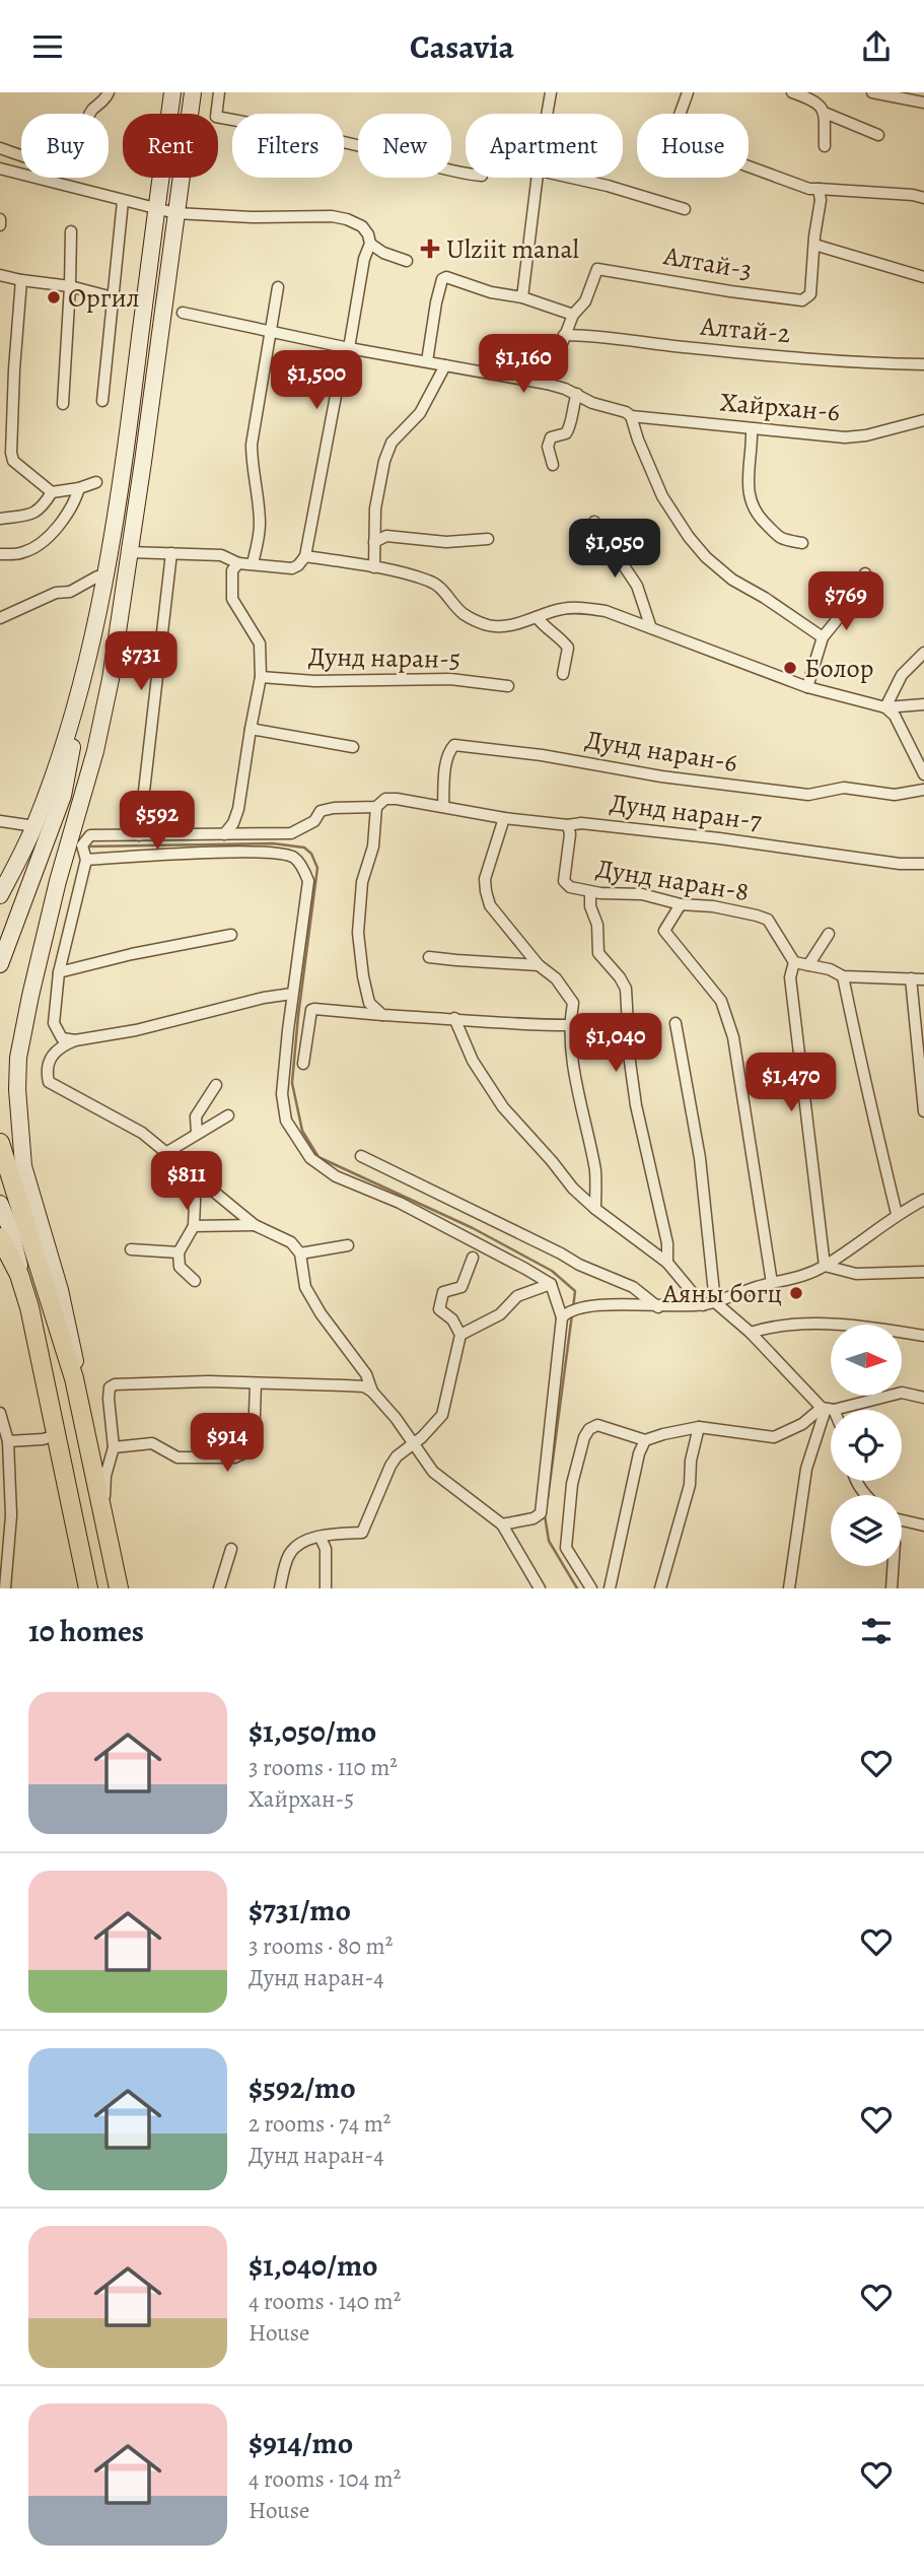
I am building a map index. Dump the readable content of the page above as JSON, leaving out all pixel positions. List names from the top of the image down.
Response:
{
  "streets": {
    "street": [
      "Алтай-3",
      "Алтай-2",
      "Хайрхан-6",
      "Дунд наран-5",
      "Дунд наран-6",
      "Дунд наран-7",
      "Дунд наран-8"
    ]
  },
  "crossings": [
    ["Дунд наран-6", "Дунд наран-7"],
    ["Дунд наран-7", "Дунд наран-8"]
  ],
  "places": {
    "health": ["Ulziit manal"],
    "other": ["Оргил", "Болор", "Аяны богц"]
  },
  "north": "right",
  "page": {
    "header": "Casavia",
    "chip": [
      "Buy",
      "Rent",
      "Filters",
      "New",
      "Apartment",
      "House"
    ],
    "price": [
      "$1,160",
      "$1,500",
      "$1,050",
      "$769",
      "$731",
      "$592",
      "$1,040",
      "$1,470",
      "$811",
      "$914"
    ],
    "heading": "10 homes",
    "list": [
      {
        "name": "$1,050/mo",
        "note": "3 rooms · 110 m² · Хайрхан-5"
      },
      {
        "name": "$731/mo",
        "note": "3 rooms · 80 m² · Дунд наран-4"
      },
      {
        "name": "$592/mo",
        "note": "2 rooms · 74 m² · Дунд наран-4"
      },
      {
        "name": "$1,040/mo",
        "note": "4 rooms · 140 m² · House"
      },
      {
        "name": "$914/mo",
        "note": "4 rooms · 104 m² · House"
      }
    ]
  }
}
